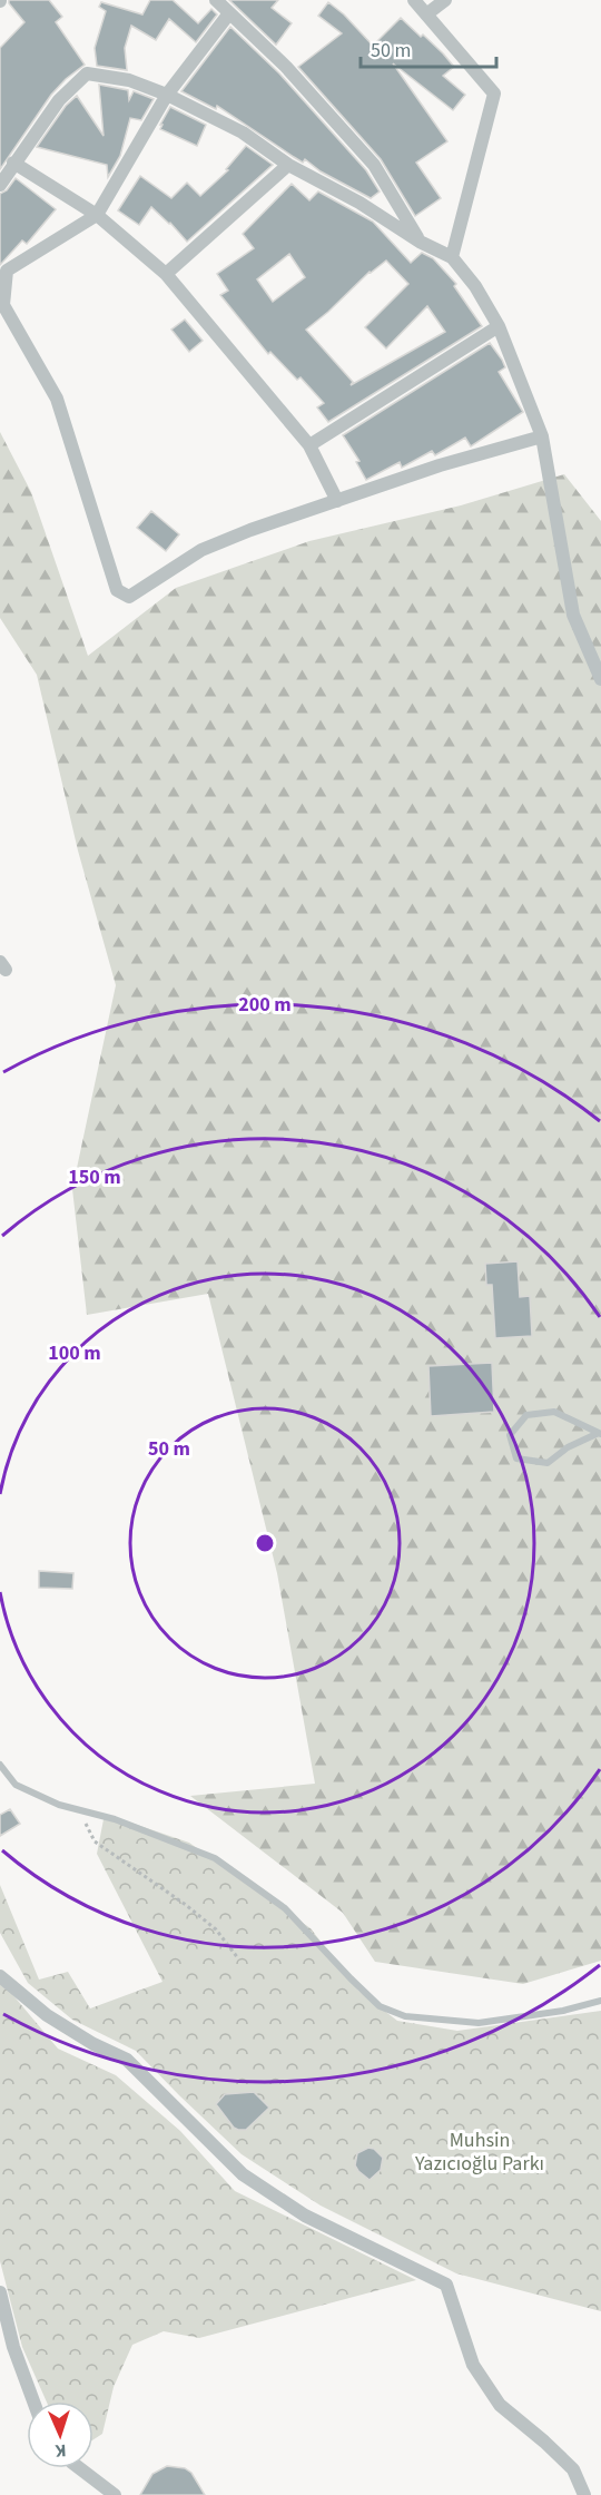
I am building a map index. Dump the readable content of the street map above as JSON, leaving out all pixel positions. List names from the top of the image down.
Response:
{
  "parks": ["Muhsin Yazıcıoğlu Parkı"],
  "scale_bar": "50 m",
  "north": "bottom",
  "rings": [
    "200 m",
    "150 m",
    "100 m",
    "50 m"
  ]
}
